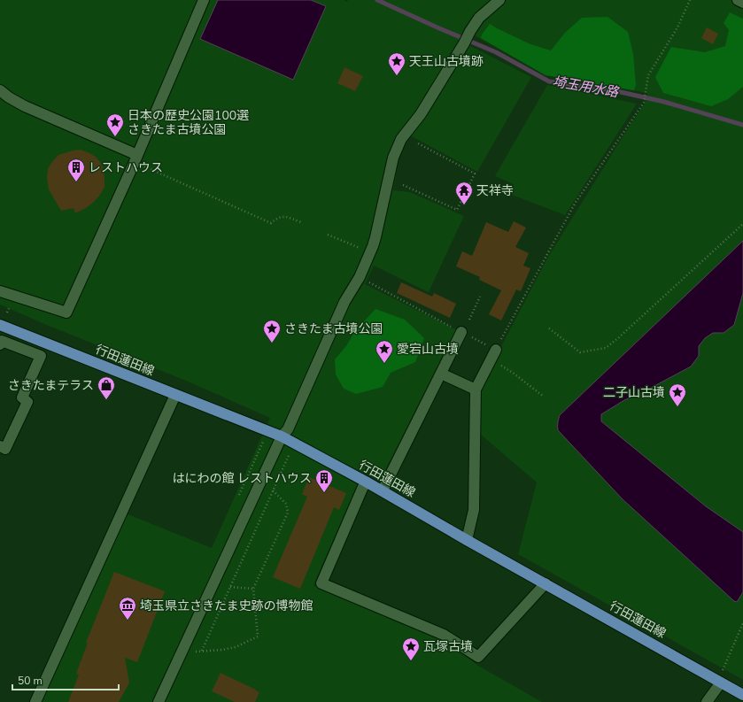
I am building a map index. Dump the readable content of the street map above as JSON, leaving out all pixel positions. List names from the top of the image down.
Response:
{
  "streets": {
    "main road": ["行田蓮田線"]
  },
  "water": ["埼玉用水路"],
  "places": {
    "place": [
      "天王山古墳跡",
      "日本の歴史公園100選 さきたま古墳公園",
      "さきたま古墳公園",
      "愛宕山古墳",
      "二子山古墳",
      "瓦塚古墳"
    ],
    "building": ["レストハウス", "はにわの館 レストハウス"],
    "temple": ["天祥寺"],
    "shop": ["さきたまテラス"],
    "museum": ["埼玉県立さきたま史跡の博物館"]
  },
  "scale_bar": "50 m"
}
